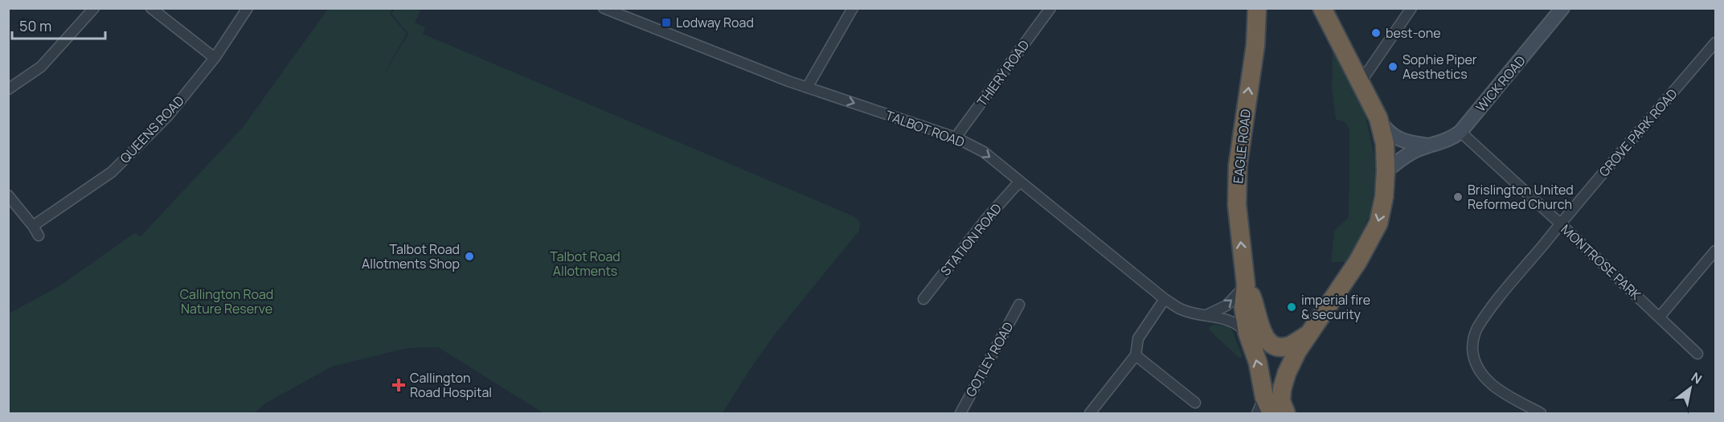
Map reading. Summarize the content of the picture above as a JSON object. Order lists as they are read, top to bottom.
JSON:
{
  "streets": {
    "highway": ["EAGLE ROAD"],
    "street": [
      "THIERY ROAD",
      "WICK ROAD",
      "TALBOT ROAD",
      "QUEENS ROAD",
      "GROVE PARK ROAD",
      "STATION ROAD",
      "MONTROSE PARK",
      "GOTLEY ROAD"
    ]
  },
  "crossings": [
    ["THIERY ROAD", "TALBOT ROAD"],
    ["WICK ROAD", "MONTROSE PARK"],
    ["TALBOT ROAD", "EAGLE ROAD"],
    ["TALBOT ROAD", "STATION ROAD"],
    ["GROVE PARK ROAD", "MONTROSE PARK"]
  ],
  "parks": ["Talbot Road Allotments", "Callington Road Nature Reserve"],
  "places": {
    "transit": ["Lodway Road"],
    "other": [
      "best-one",
      "Sophie Piper Aesthetics",
      "Brislington United Reformed Church",
      "Talbot Road Allotments Shop",
      "imperial fire & security"
    ],
    "health": ["Callington Road Hospital"]
  },
  "scale_bar": "50 m",
  "north": "top right"
}
